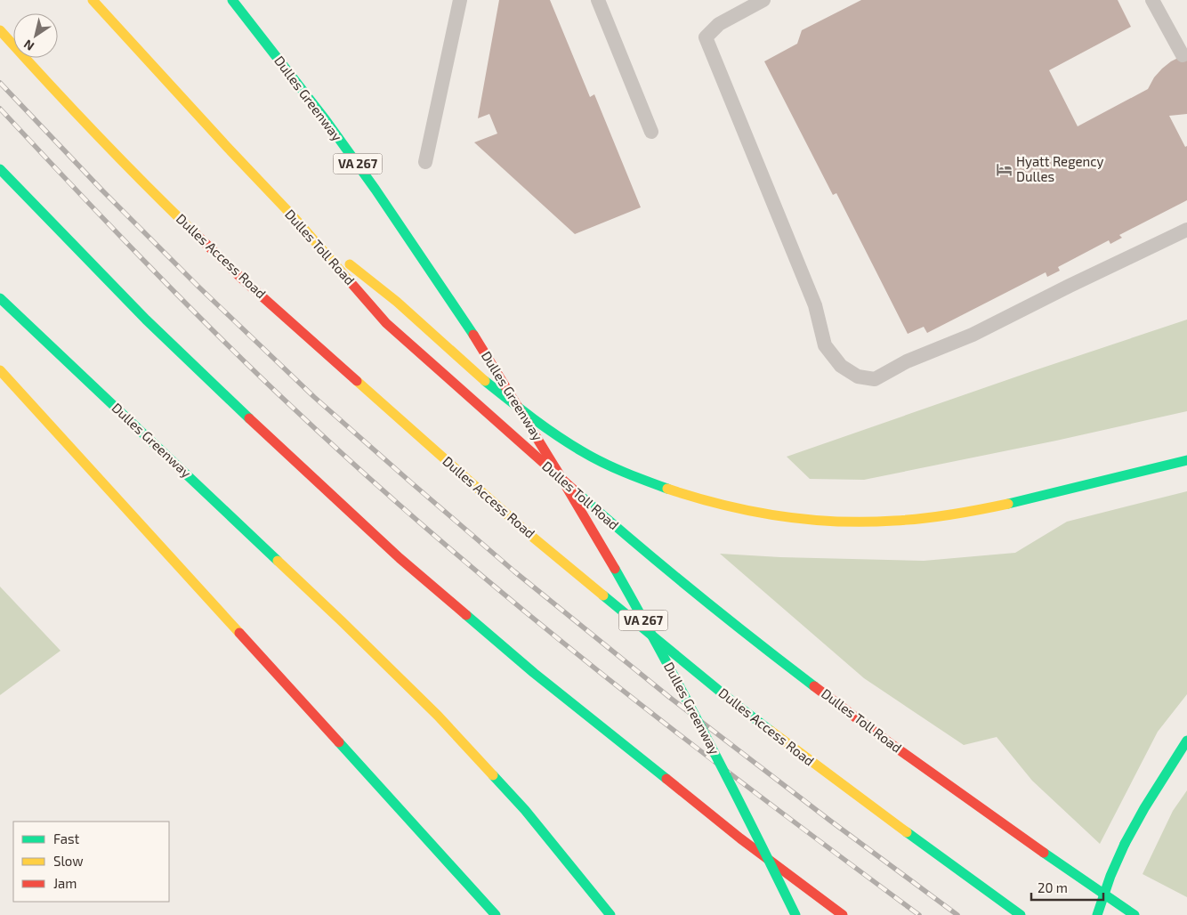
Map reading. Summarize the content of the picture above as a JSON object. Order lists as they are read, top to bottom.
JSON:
{
  "streets": {
    "highway": [
      "Dulles Greenway",
      "VA 267",
      "Dulles Toll Road",
      "Dulles Access Road"
    ]
  },
  "places": {
    "hotel": ["Hyatt Regency Dulles"]
  },
  "legend": ["Fast", "Slow", "Jam"],
  "scale_bar": "20 m",
  "north": "bottom left"
}
